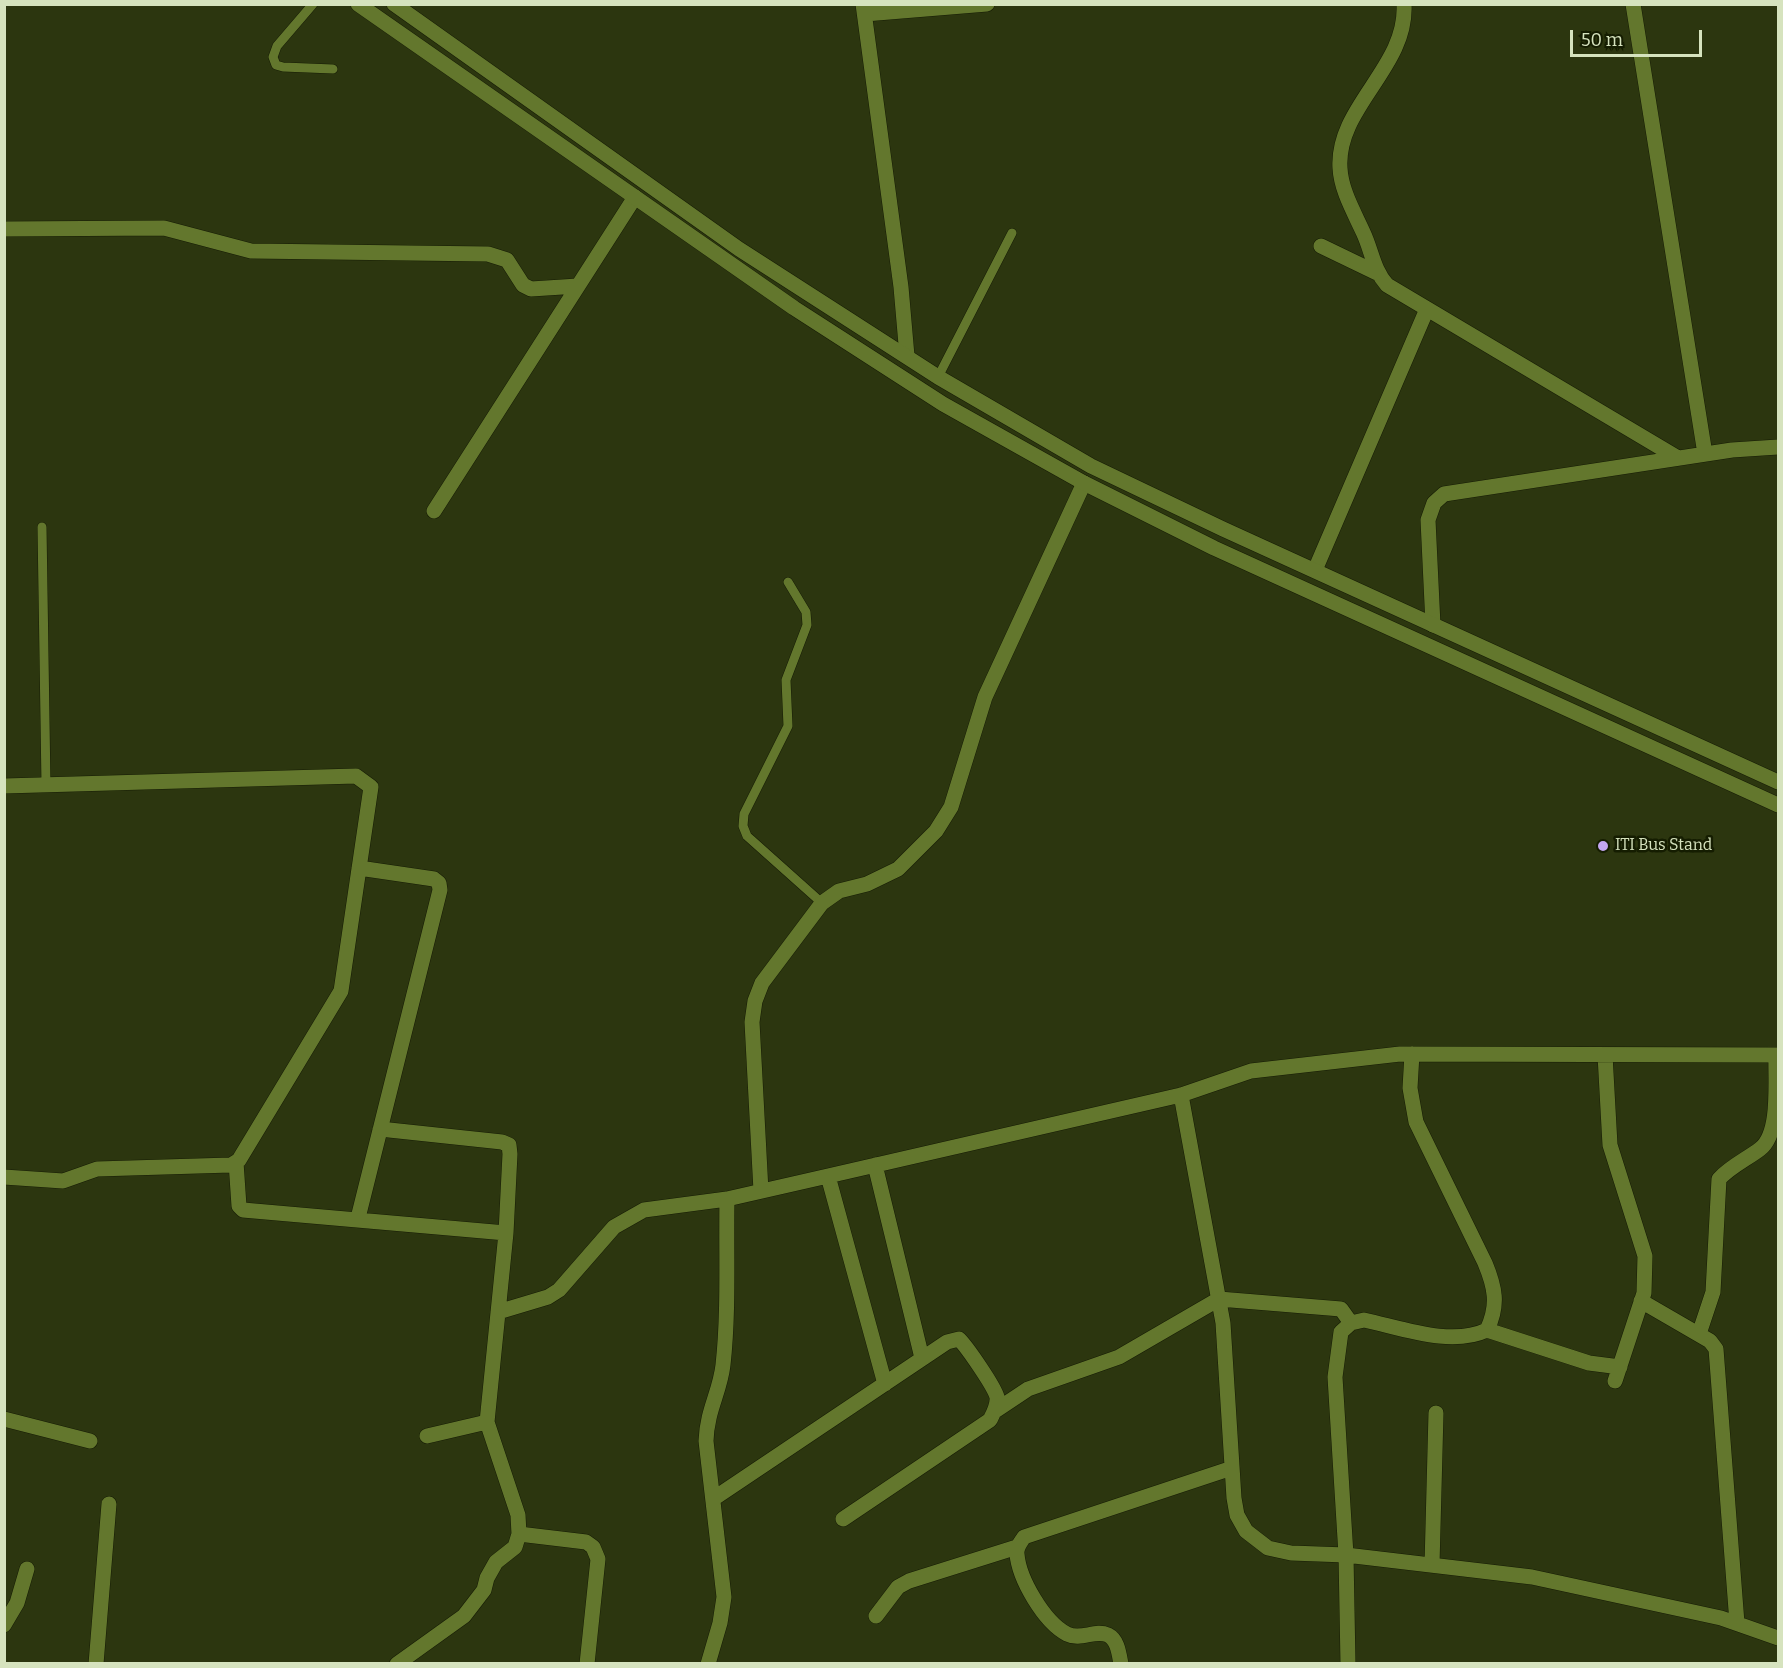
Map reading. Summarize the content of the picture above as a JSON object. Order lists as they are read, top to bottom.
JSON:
{
  "places": ["ITI Bus Stand"],
  "scale_bar": "50 m"
}
